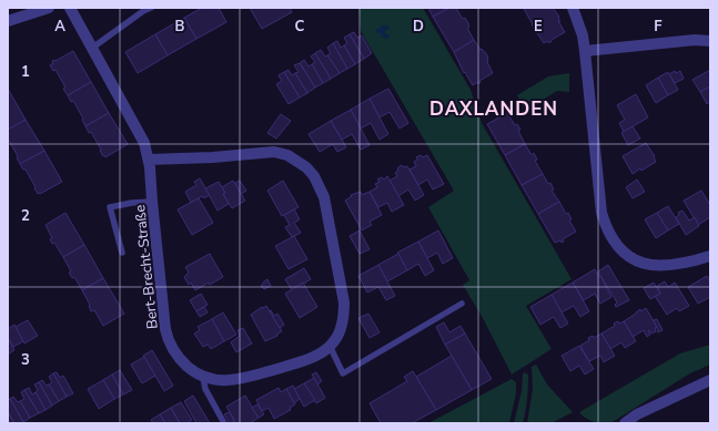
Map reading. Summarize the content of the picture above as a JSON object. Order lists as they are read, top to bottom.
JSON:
{
  "streets": {
    "street": ["Bert-Brecht-Straße"]
  },
  "districts": ["DAXLANDEN"],
  "grid": {
    "columns": [
      "A",
      "B",
      "C",
      "D",
      "E",
      "F"
    ],
    "rows": ["1", "2", "3"]
  }
}
